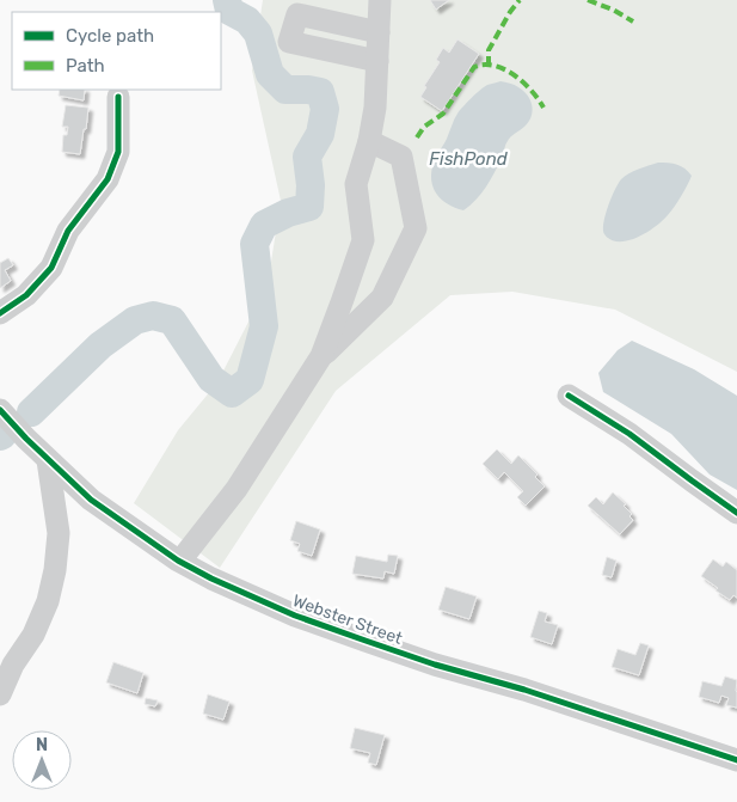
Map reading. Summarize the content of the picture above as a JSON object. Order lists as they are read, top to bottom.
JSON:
{
  "streets": {
    "street": ["Webster Street"]
  },
  "water": ["FishPond"],
  "legend": ["Cycle path", "Path"],
  "north": "top"
}
